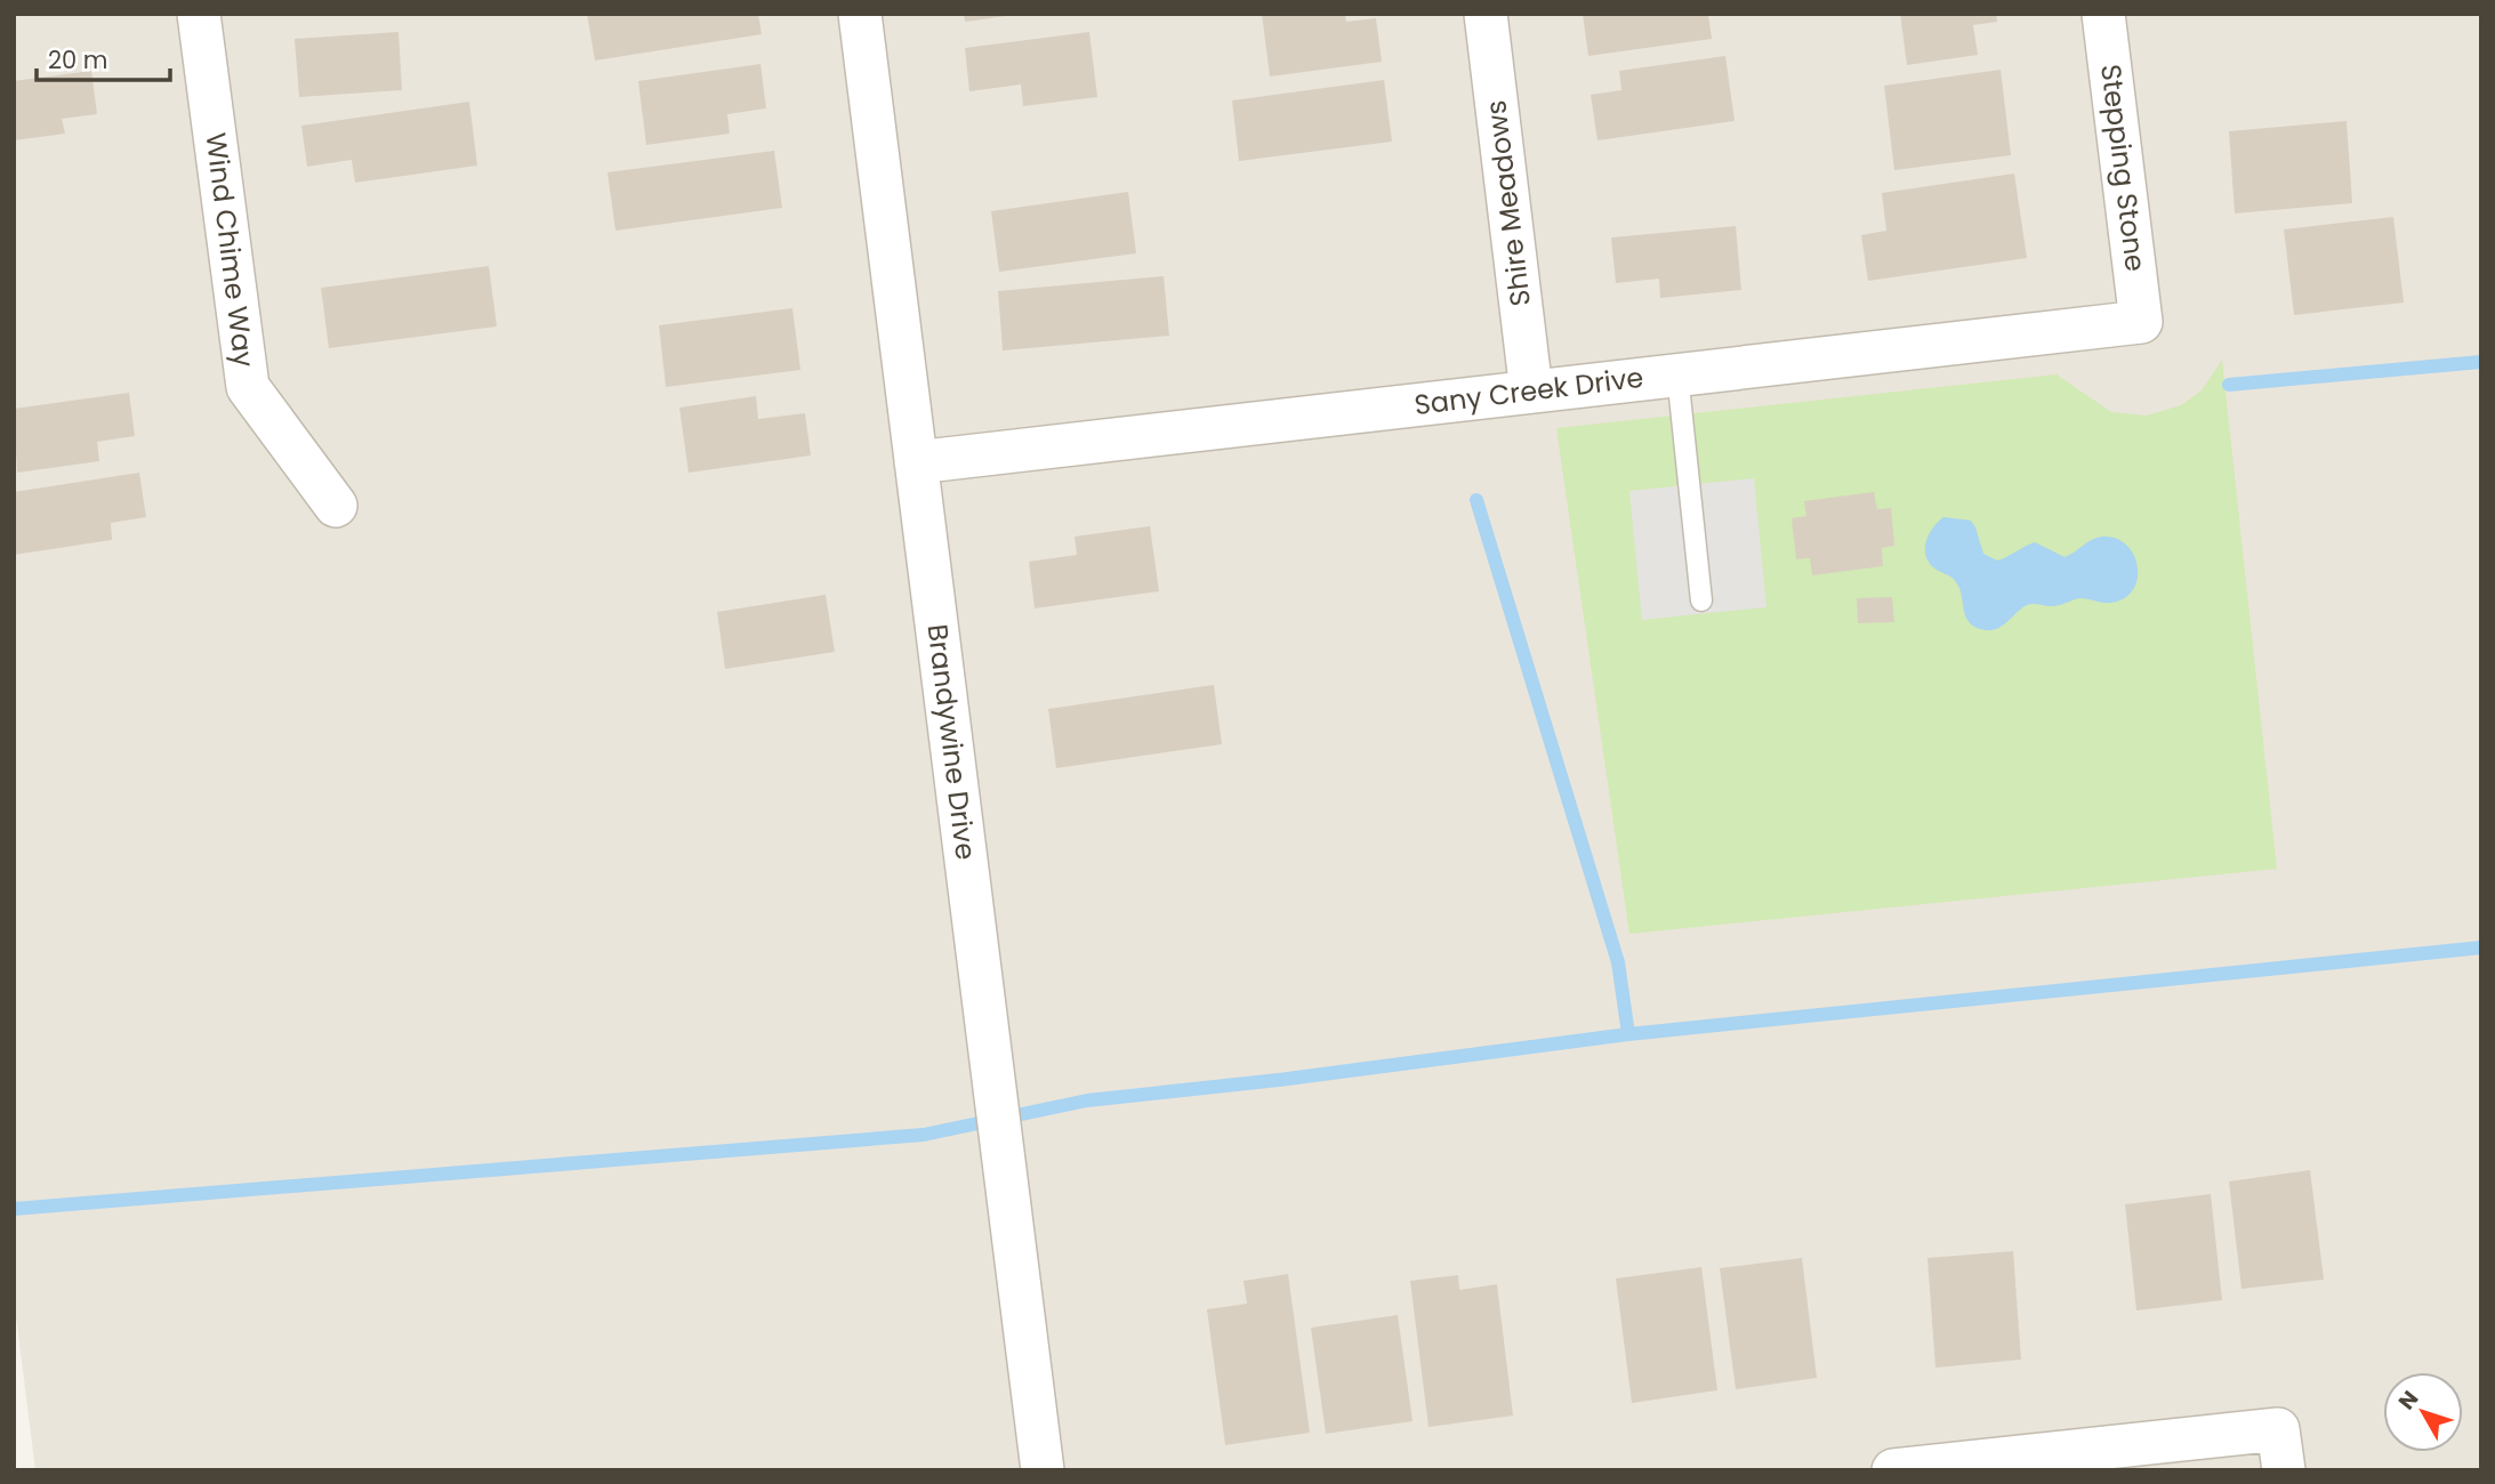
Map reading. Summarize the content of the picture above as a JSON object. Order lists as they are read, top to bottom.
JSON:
{
  "streets": {
    "street": [
      "Stepping Stone",
      "Shire Meadows",
      "Wind Chime Way",
      "Sany Creek Drive",
      "Brandywine Drive"
    ]
  },
  "crossings": [
    ["Stepping Stone", "Sany Creek Drive"],
    ["Shire Meadows", "Sany Creek Drive"],
    ["Sany Creek Drive", "Brandywine Drive"]
  ],
  "scale_bar": "20 m",
  "north": "top left"
}
